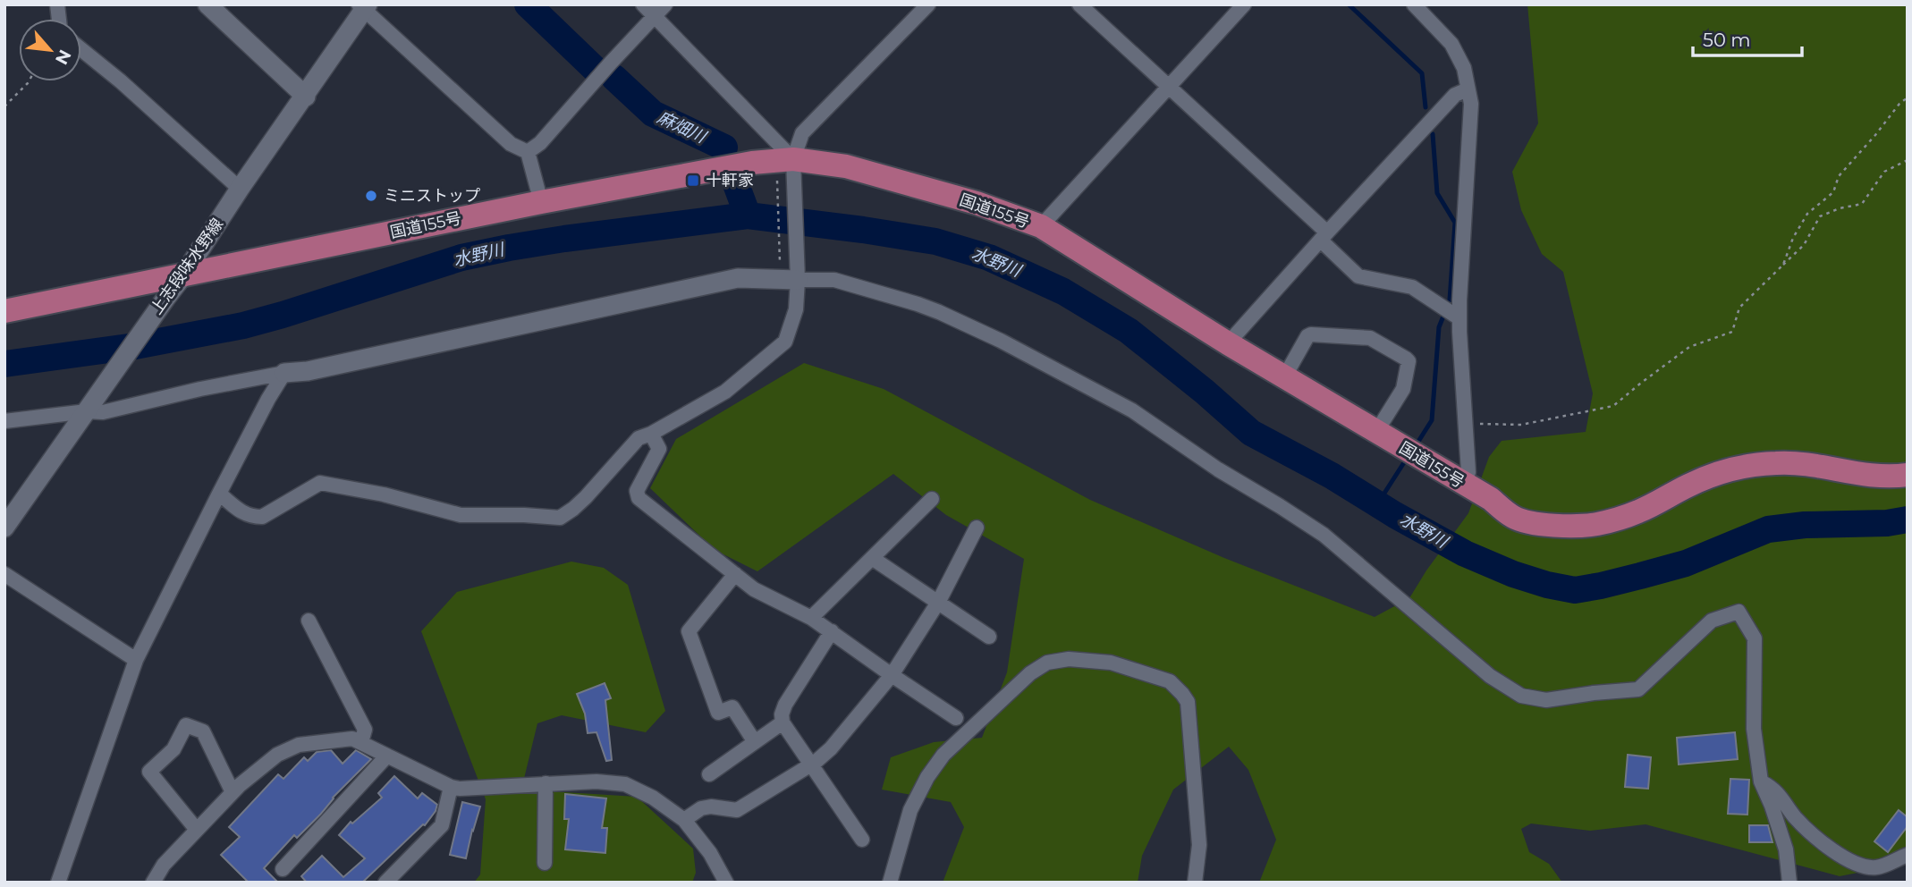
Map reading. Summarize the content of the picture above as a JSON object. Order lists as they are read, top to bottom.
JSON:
{
  "streets": {
    "highway": ["国道155号"],
    "street": ["上志段味水野線"]
  },
  "crossings": [
    ["国道155号", "上志段味水野線"]
  ],
  "water": ["麻畑川", "水野川"],
  "places": {
    "transit": ["十軒家"],
    "other": ["ミニストップ"]
  },
  "scale_bar": "50 m",
  "north": "bottom right"
}
